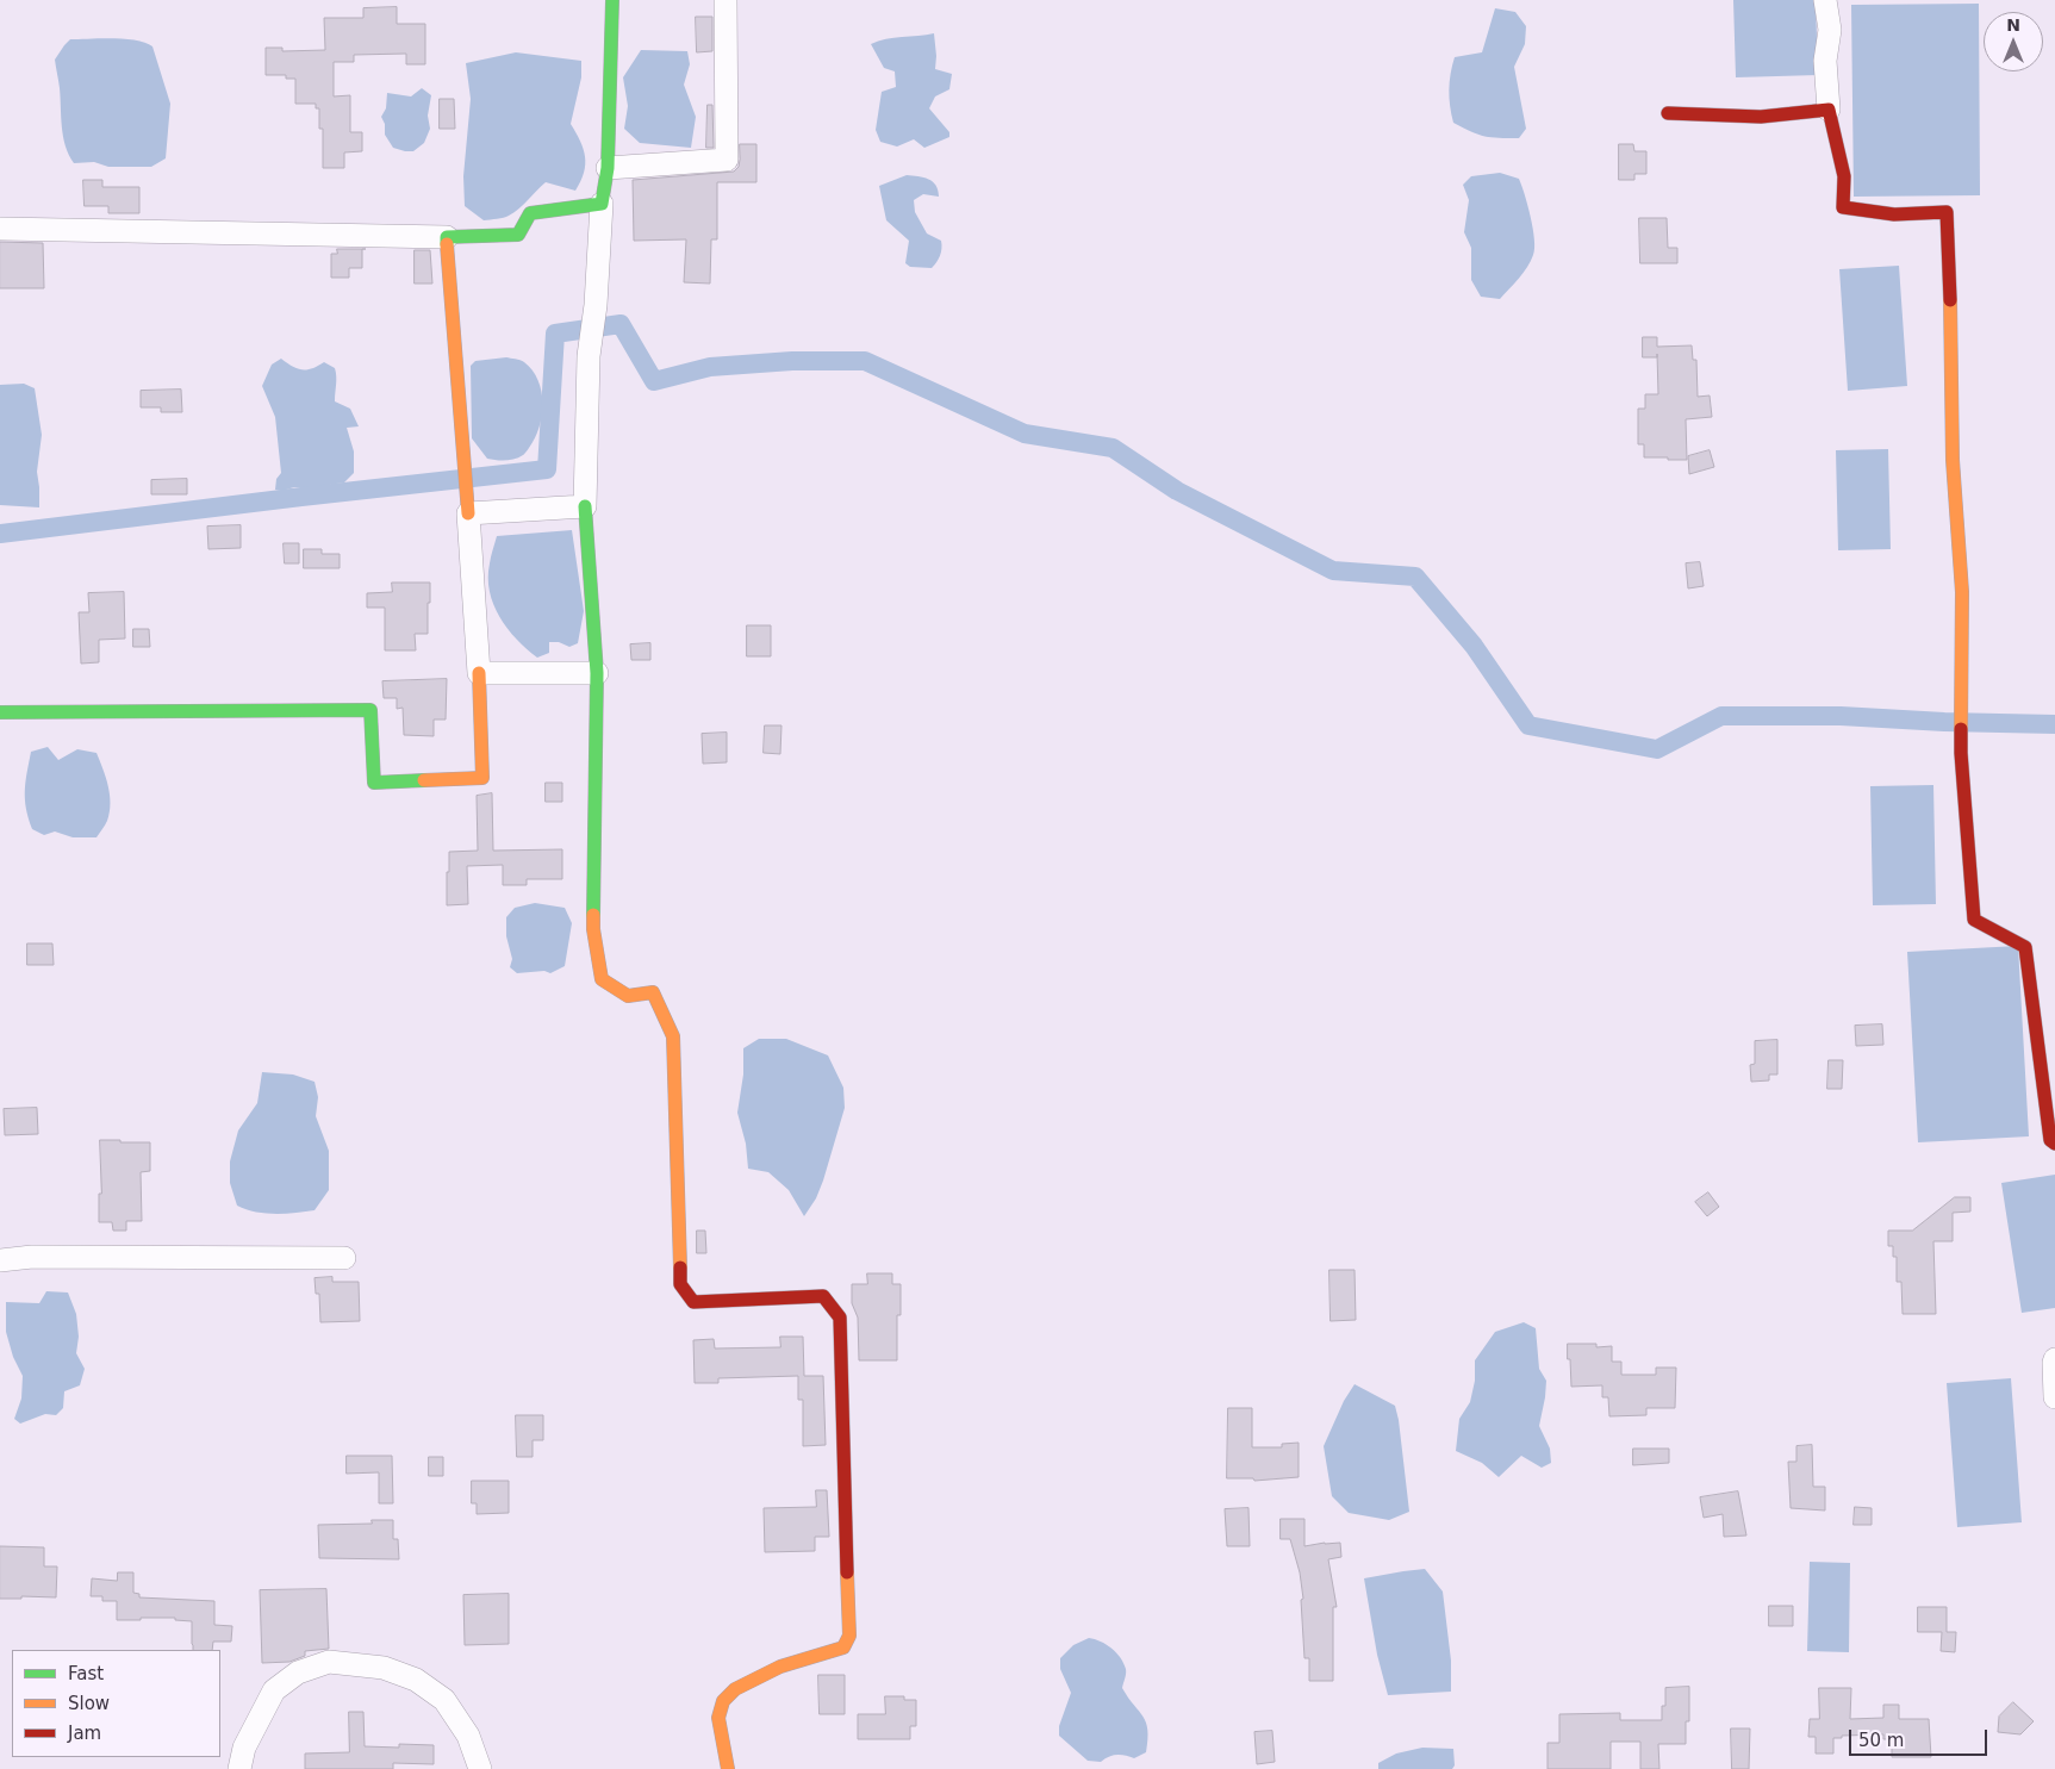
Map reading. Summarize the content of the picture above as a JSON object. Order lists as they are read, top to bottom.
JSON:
{
  "legend": ["Fast", "Slow", "Jam"],
  "scale_bar": "50 m",
  "north": "top"
}
